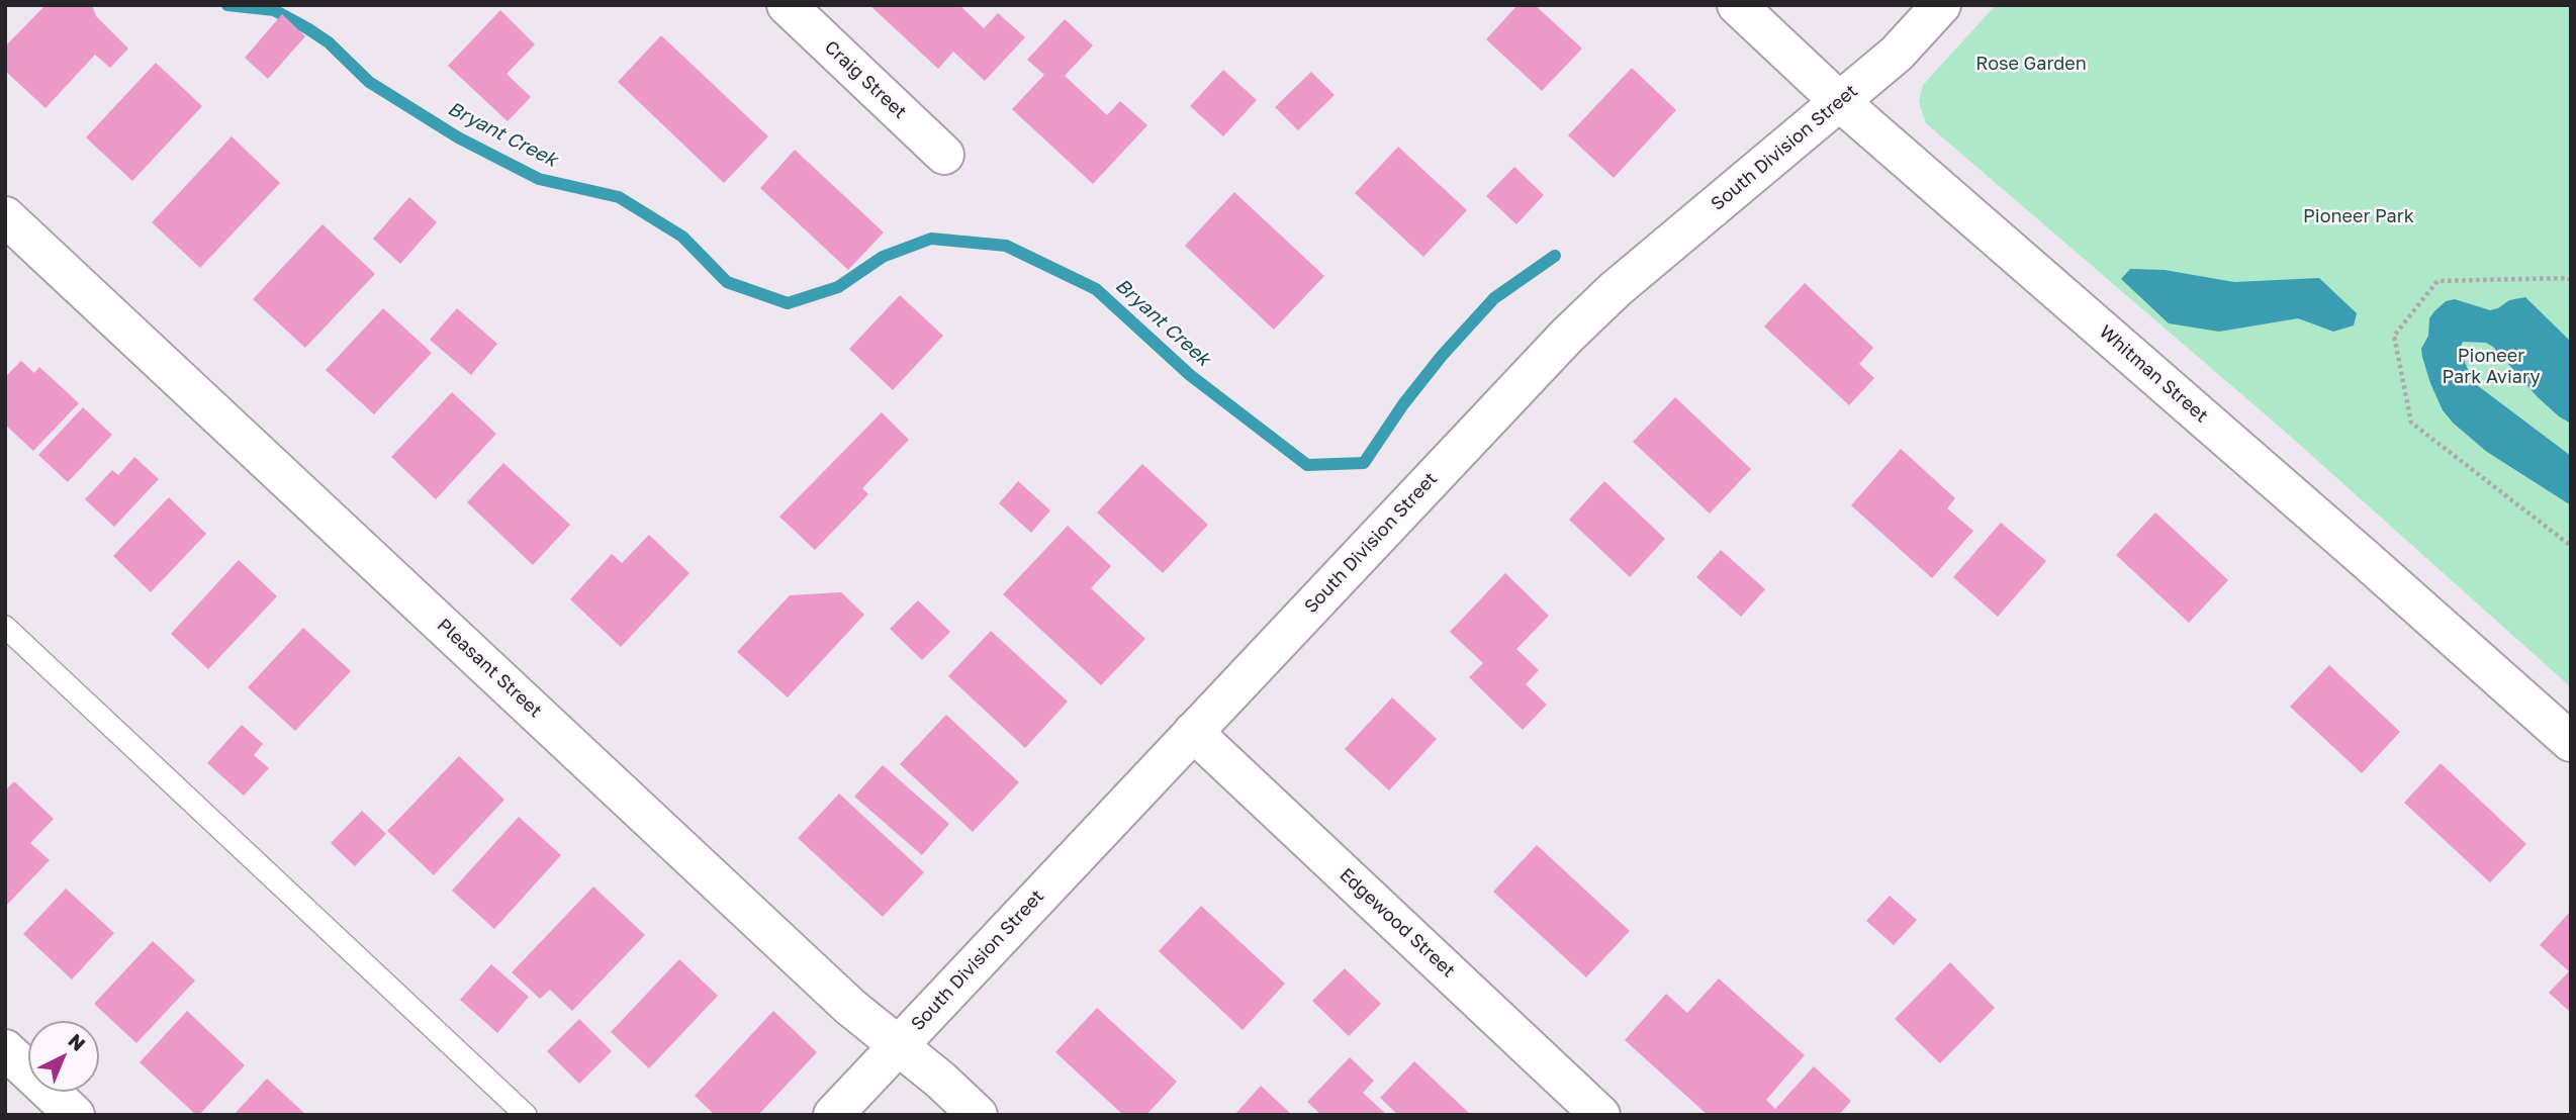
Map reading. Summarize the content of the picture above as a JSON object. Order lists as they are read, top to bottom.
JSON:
{
  "streets": {
    "street": [
      "Craig Street",
      "South Division Street",
      "Whitman Street",
      "Pleasant Street",
      "Edgewood Street"
    ]
  },
  "crossings": [
    ["South Division Street", "Whitman Street"],
    ["South Division Street", "Pleasant Street"],
    ["South Division Street", "Edgewood Street"]
  ],
  "water": ["Bryant Creek"],
  "parks": ["Rose Garden", "Pioneer Park", "Pioneer Park Aviary"],
  "north": "top right"
}
